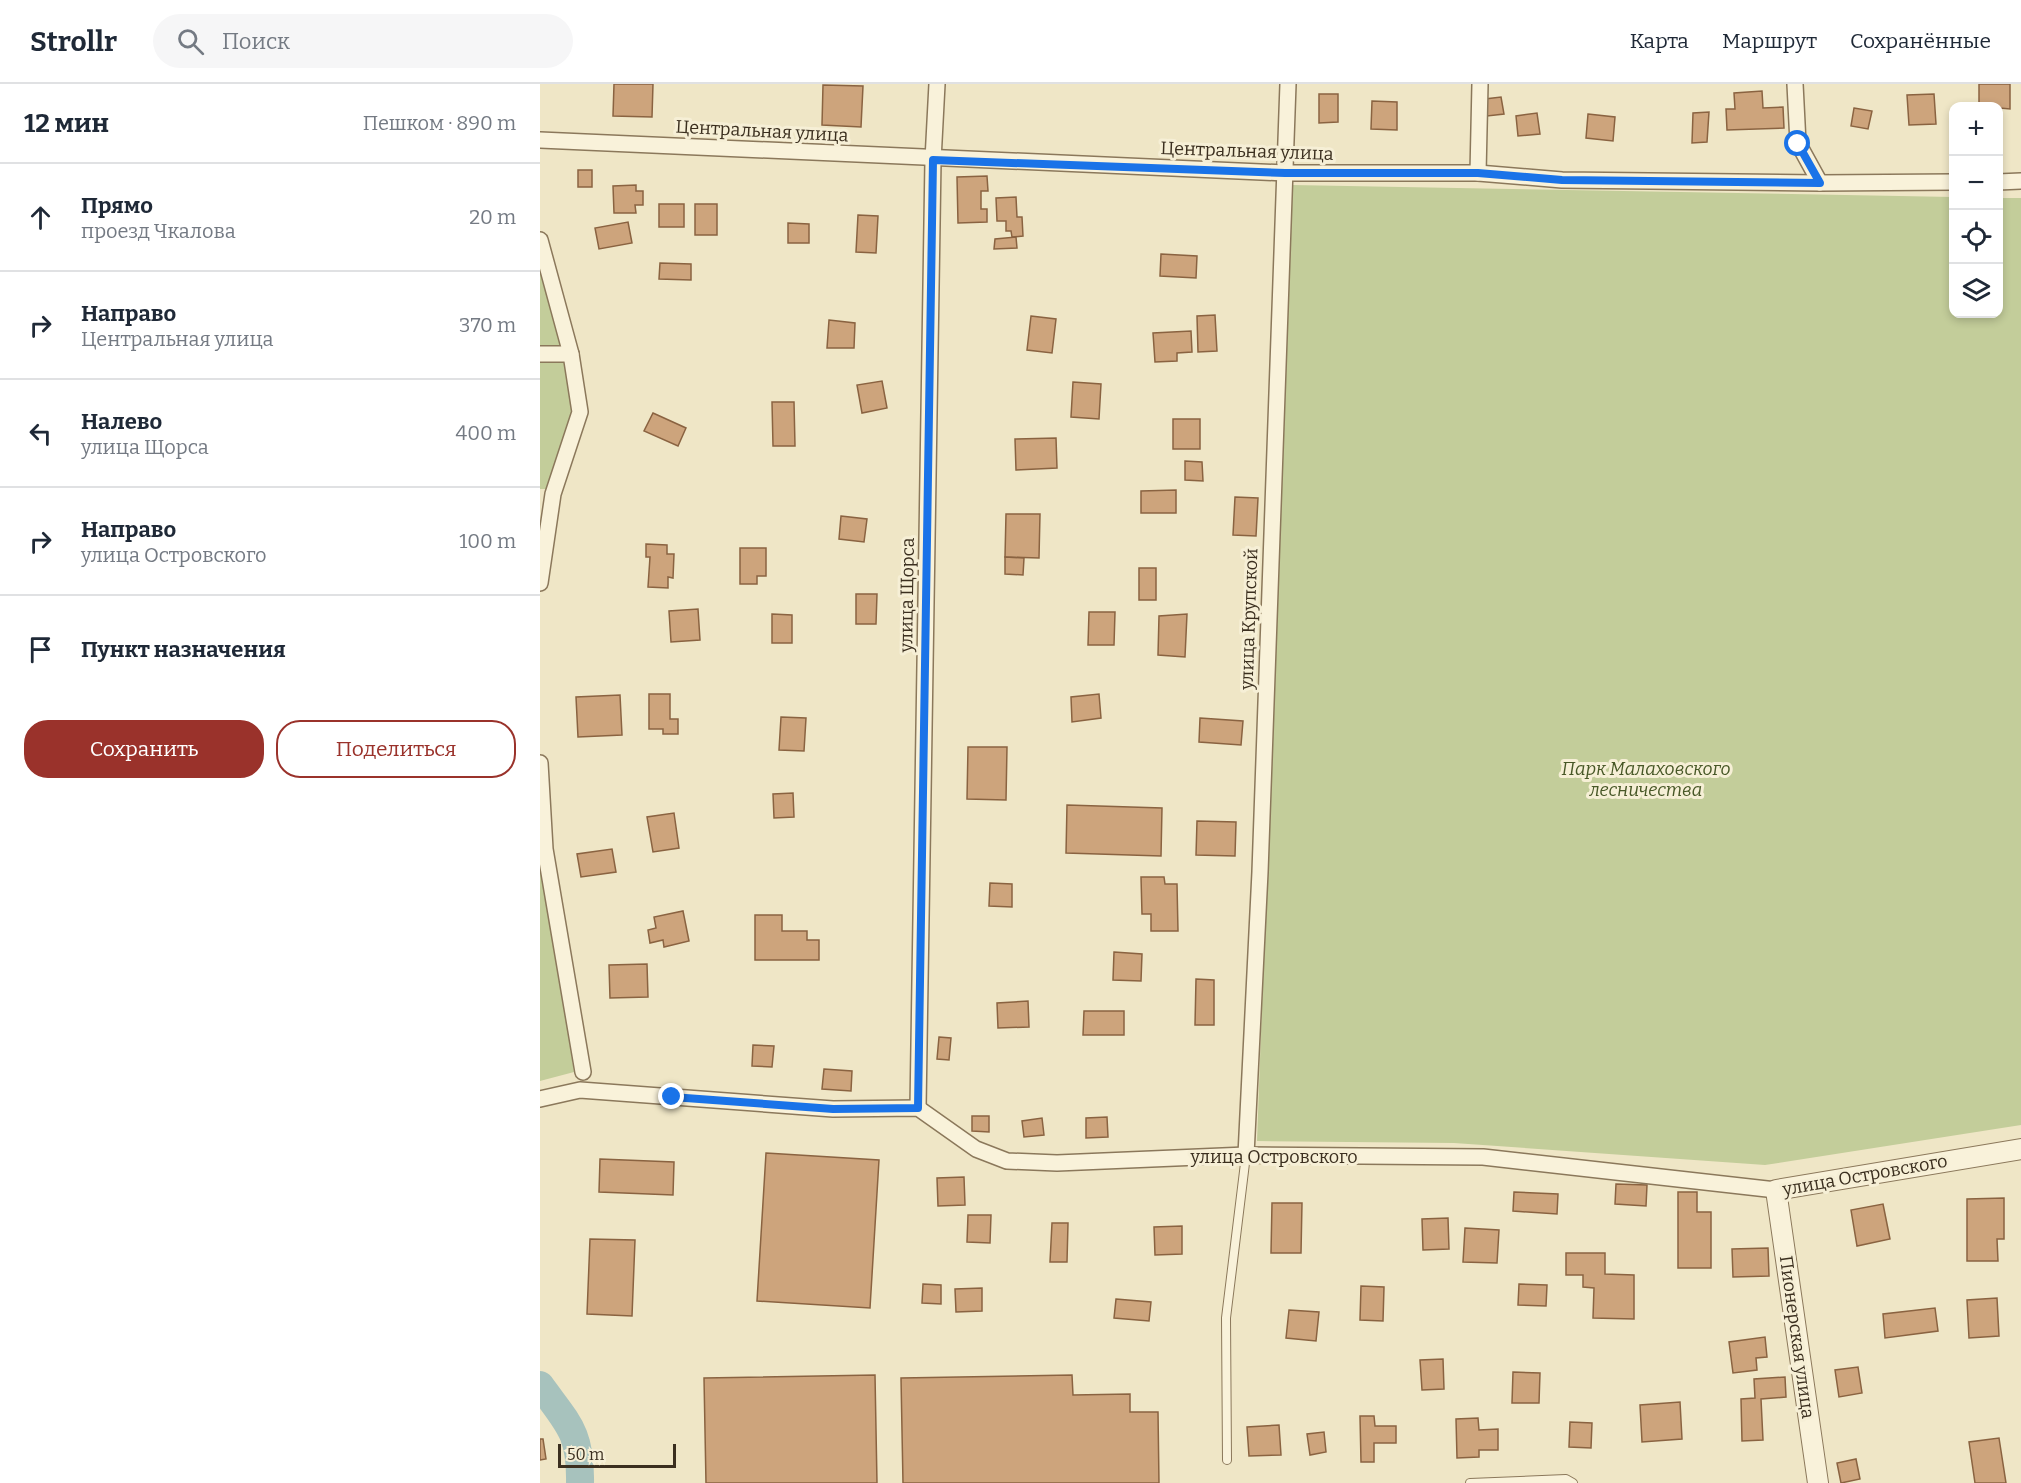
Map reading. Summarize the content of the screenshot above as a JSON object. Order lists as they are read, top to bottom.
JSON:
{
  "streets": {
    "street": [
      "Центральная улица",
      "улица Щорса",
      "улица Крупской",
      "улица Островского",
      "Пионерская улица"
    ]
  },
  "crossings": [
    ["Центральная улица", "улица Щорса"],
    ["Центральная улица", "улица Крупской"],
    ["улица Щорса", "улица Островского"],
    ["улица Крупской", "улица Островского"],
    ["улица Островского", "Пионерская улица"]
  ],
  "parks": ["Парк Малаховского лесничества"],
  "scale_bar": "50 m",
  "page": {
    "header": "Strollr",
    "search": "Поиск",
    "nav": ["Карта", "Маршрут", "Сохранённые"],
    "heading": ["12 мин", "Пешком · 890 m"],
    "map_buttons": ["+", "−"],
    "list": [
      ["Прямо", "проезд Чкалова", "20 m"],
      ["Направо", "Центральная улица", "370 m"],
      ["Налево", "улица Щорса", "400 m"],
      ["Направо", "улица Островского", "100 m"],
      "Пункт назначения"
    ],
    "buttons": ["Сохранить", "Поделиться"],
    "scale": "50 m"
  }
}
